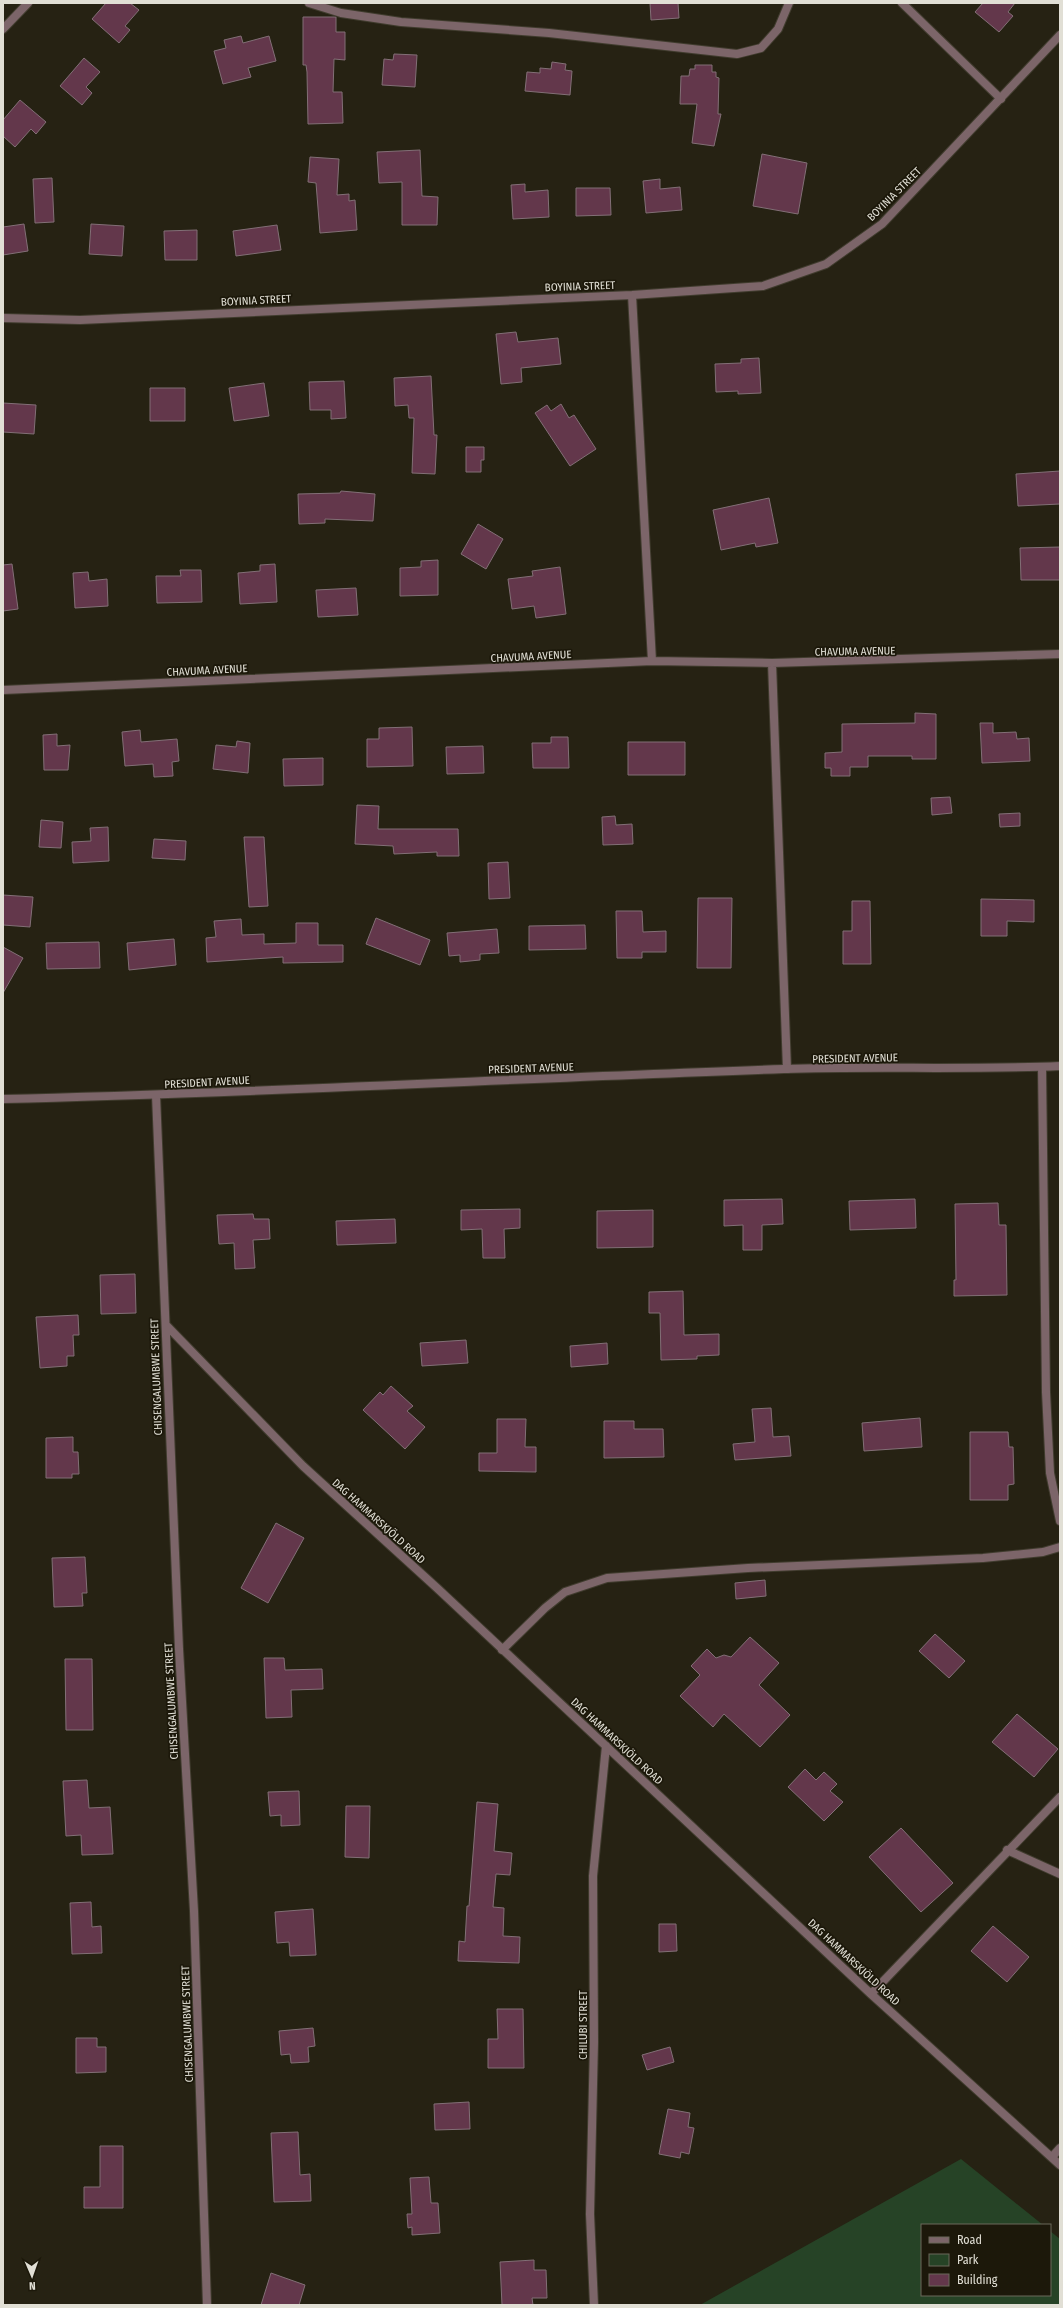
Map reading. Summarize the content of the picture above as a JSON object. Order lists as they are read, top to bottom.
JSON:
{
  "streets": {
    "street": [
      "BOYINIA STREET",
      "CHAVUMA AVENUE",
      "PRESIDENT AVENUE",
      "CHISENGALUMBWE STREET",
      "DAG HAMMARSKJÖLD ROAD",
      "CHILUBI STREET"
    ]
  },
  "crossings": [
    ["PRESIDENT AVENUE", "CHISENGALUMBWE STREET"],
    ["DAG HAMMARSKJÖLD ROAD", "CHILUBI STREET"]
  ],
  "legend": ["Road", "Park", "Building"],
  "north": "bottom"
}
